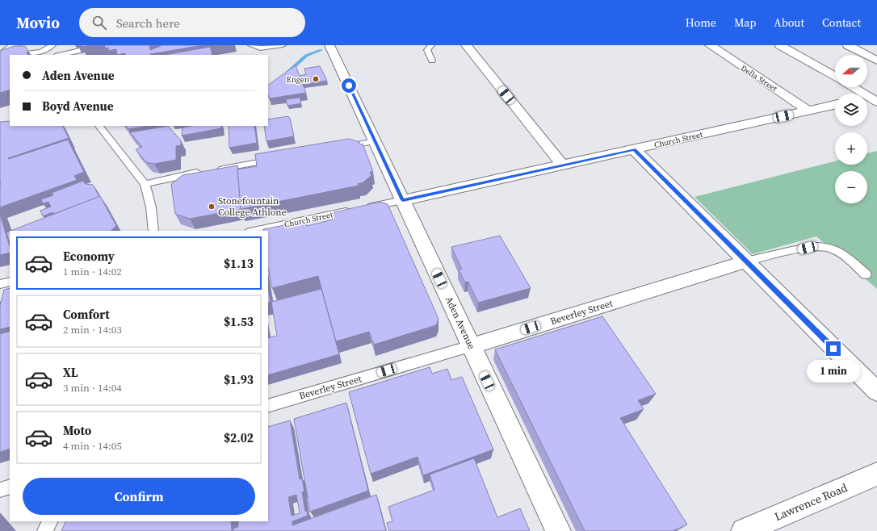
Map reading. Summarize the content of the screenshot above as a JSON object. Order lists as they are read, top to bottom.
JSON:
{
  "streets": {
    "street": [
      "Della Street",
      "Church Street",
      "Beverley Street",
      "Aden Avenue",
      "Lawrence Road"
    ]
  },
  "crossings": [
    ["Della Street", "Church Street"],
    ["Church Street", "Aden Avenue"],
    ["Beverley Street", "Aden Avenue"]
  ],
  "places": ["Engen", "Stonefountain College Athlone"],
  "north": "left",
  "page": {
    "header": "Movio",
    "search": "Search here",
    "nav": [
      "Home",
      "Map",
      "About",
      "Contact"
    ],
    "map_buttons": ["+", "−"],
    "banner": ["Aden Avenue", "Boyd Avenue"],
    "list": [
      {
        "name": "Economy",
        "note": "1 min · 14:02",
        "value": "$1.13"
      },
      {
        "name": "Comfort",
        "note": "2 min · 14:03",
        "value": "$1.53"
      },
      {
        "name": "XL",
        "note": "3 min · 14:04",
        "value": "$1.93"
      },
      {
        "name": "Moto",
        "note": "4 min · 14:05",
        "value": "$2.02"
      }
    ],
    "bubble": "1 min",
    "buttons": "Confirm"
  }
}
